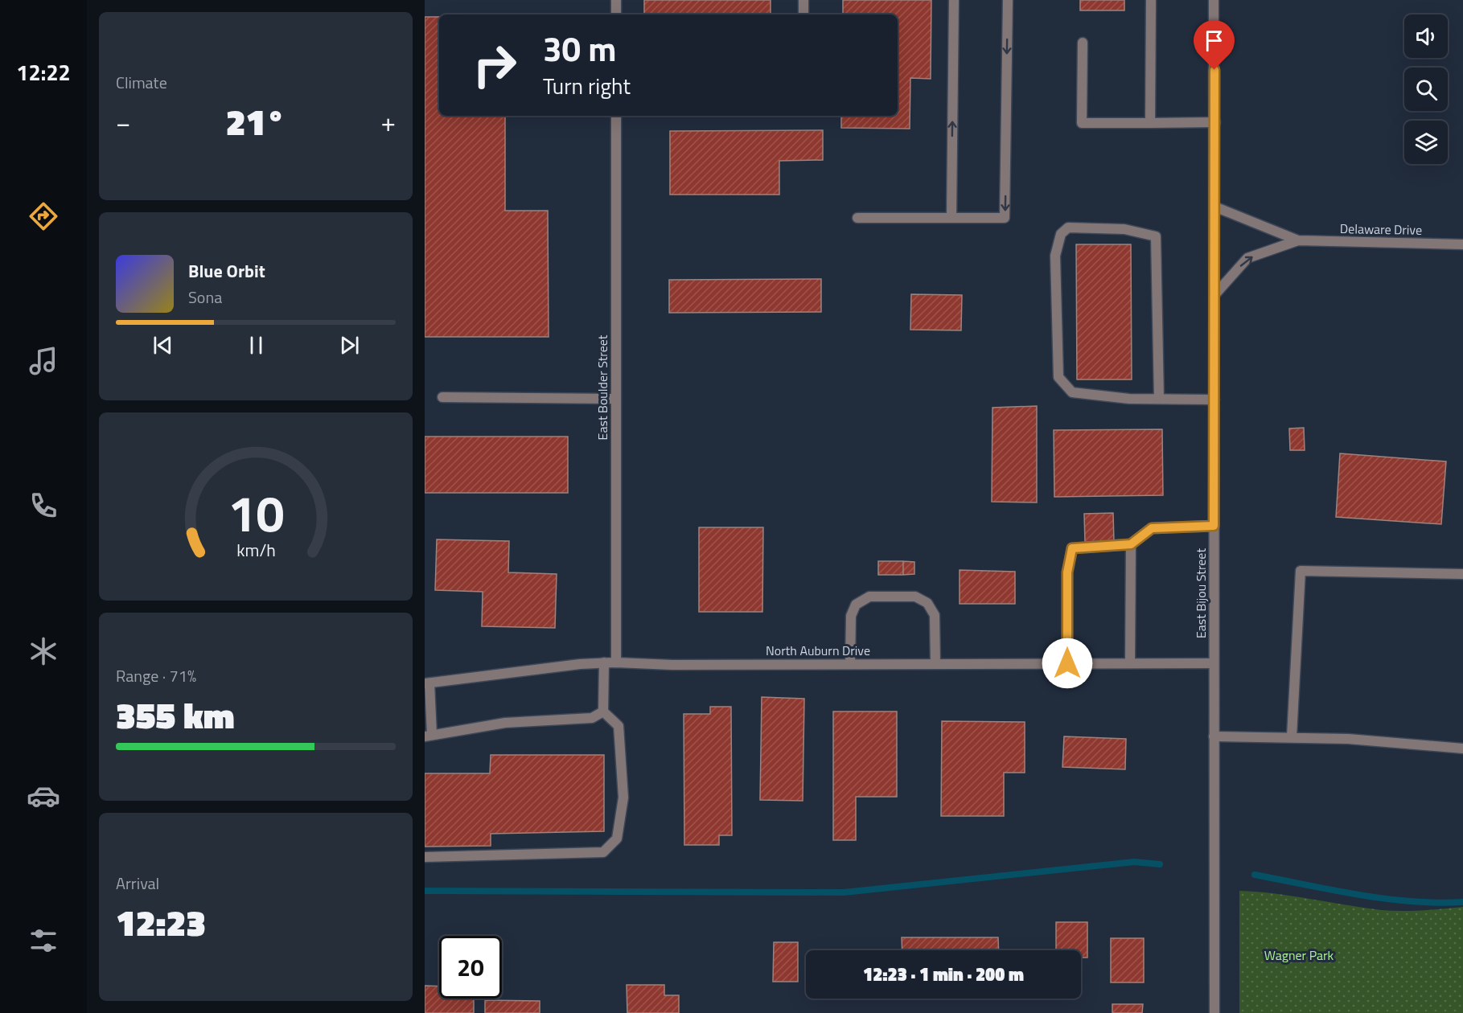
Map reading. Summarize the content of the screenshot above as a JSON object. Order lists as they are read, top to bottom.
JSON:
{
  "streets": {
    "street": [
      "Delaware Drive",
      "East Boulder Street",
      "East Bijou Street",
      "North Auburn Drive"
    ]
  },
  "crossings": [
    ["Delaware Drive", "East Bijou Street"],
    ["East Boulder Street", "North Auburn Drive"],
    ["East Bijou Street", "North Auburn Drive"]
  ],
  "parks": ["Wagner Park"],
  "page": {
    "tabs": "12:22",
    "tile": [
      "Climate",
      ["Range · 71%", "355 km"],
      ["Arrival", "12:23"]
    ],
    "turn": ["30 m", "Turn right"],
    "heat": ["−", "21°", "+"],
    "song": ["Blue Orbit", "Sona"],
    "limit": "20",
    "trip": "12:23 · 1 min · 200 m",
    "gauge": ["10", "km/h"]
  }
}
